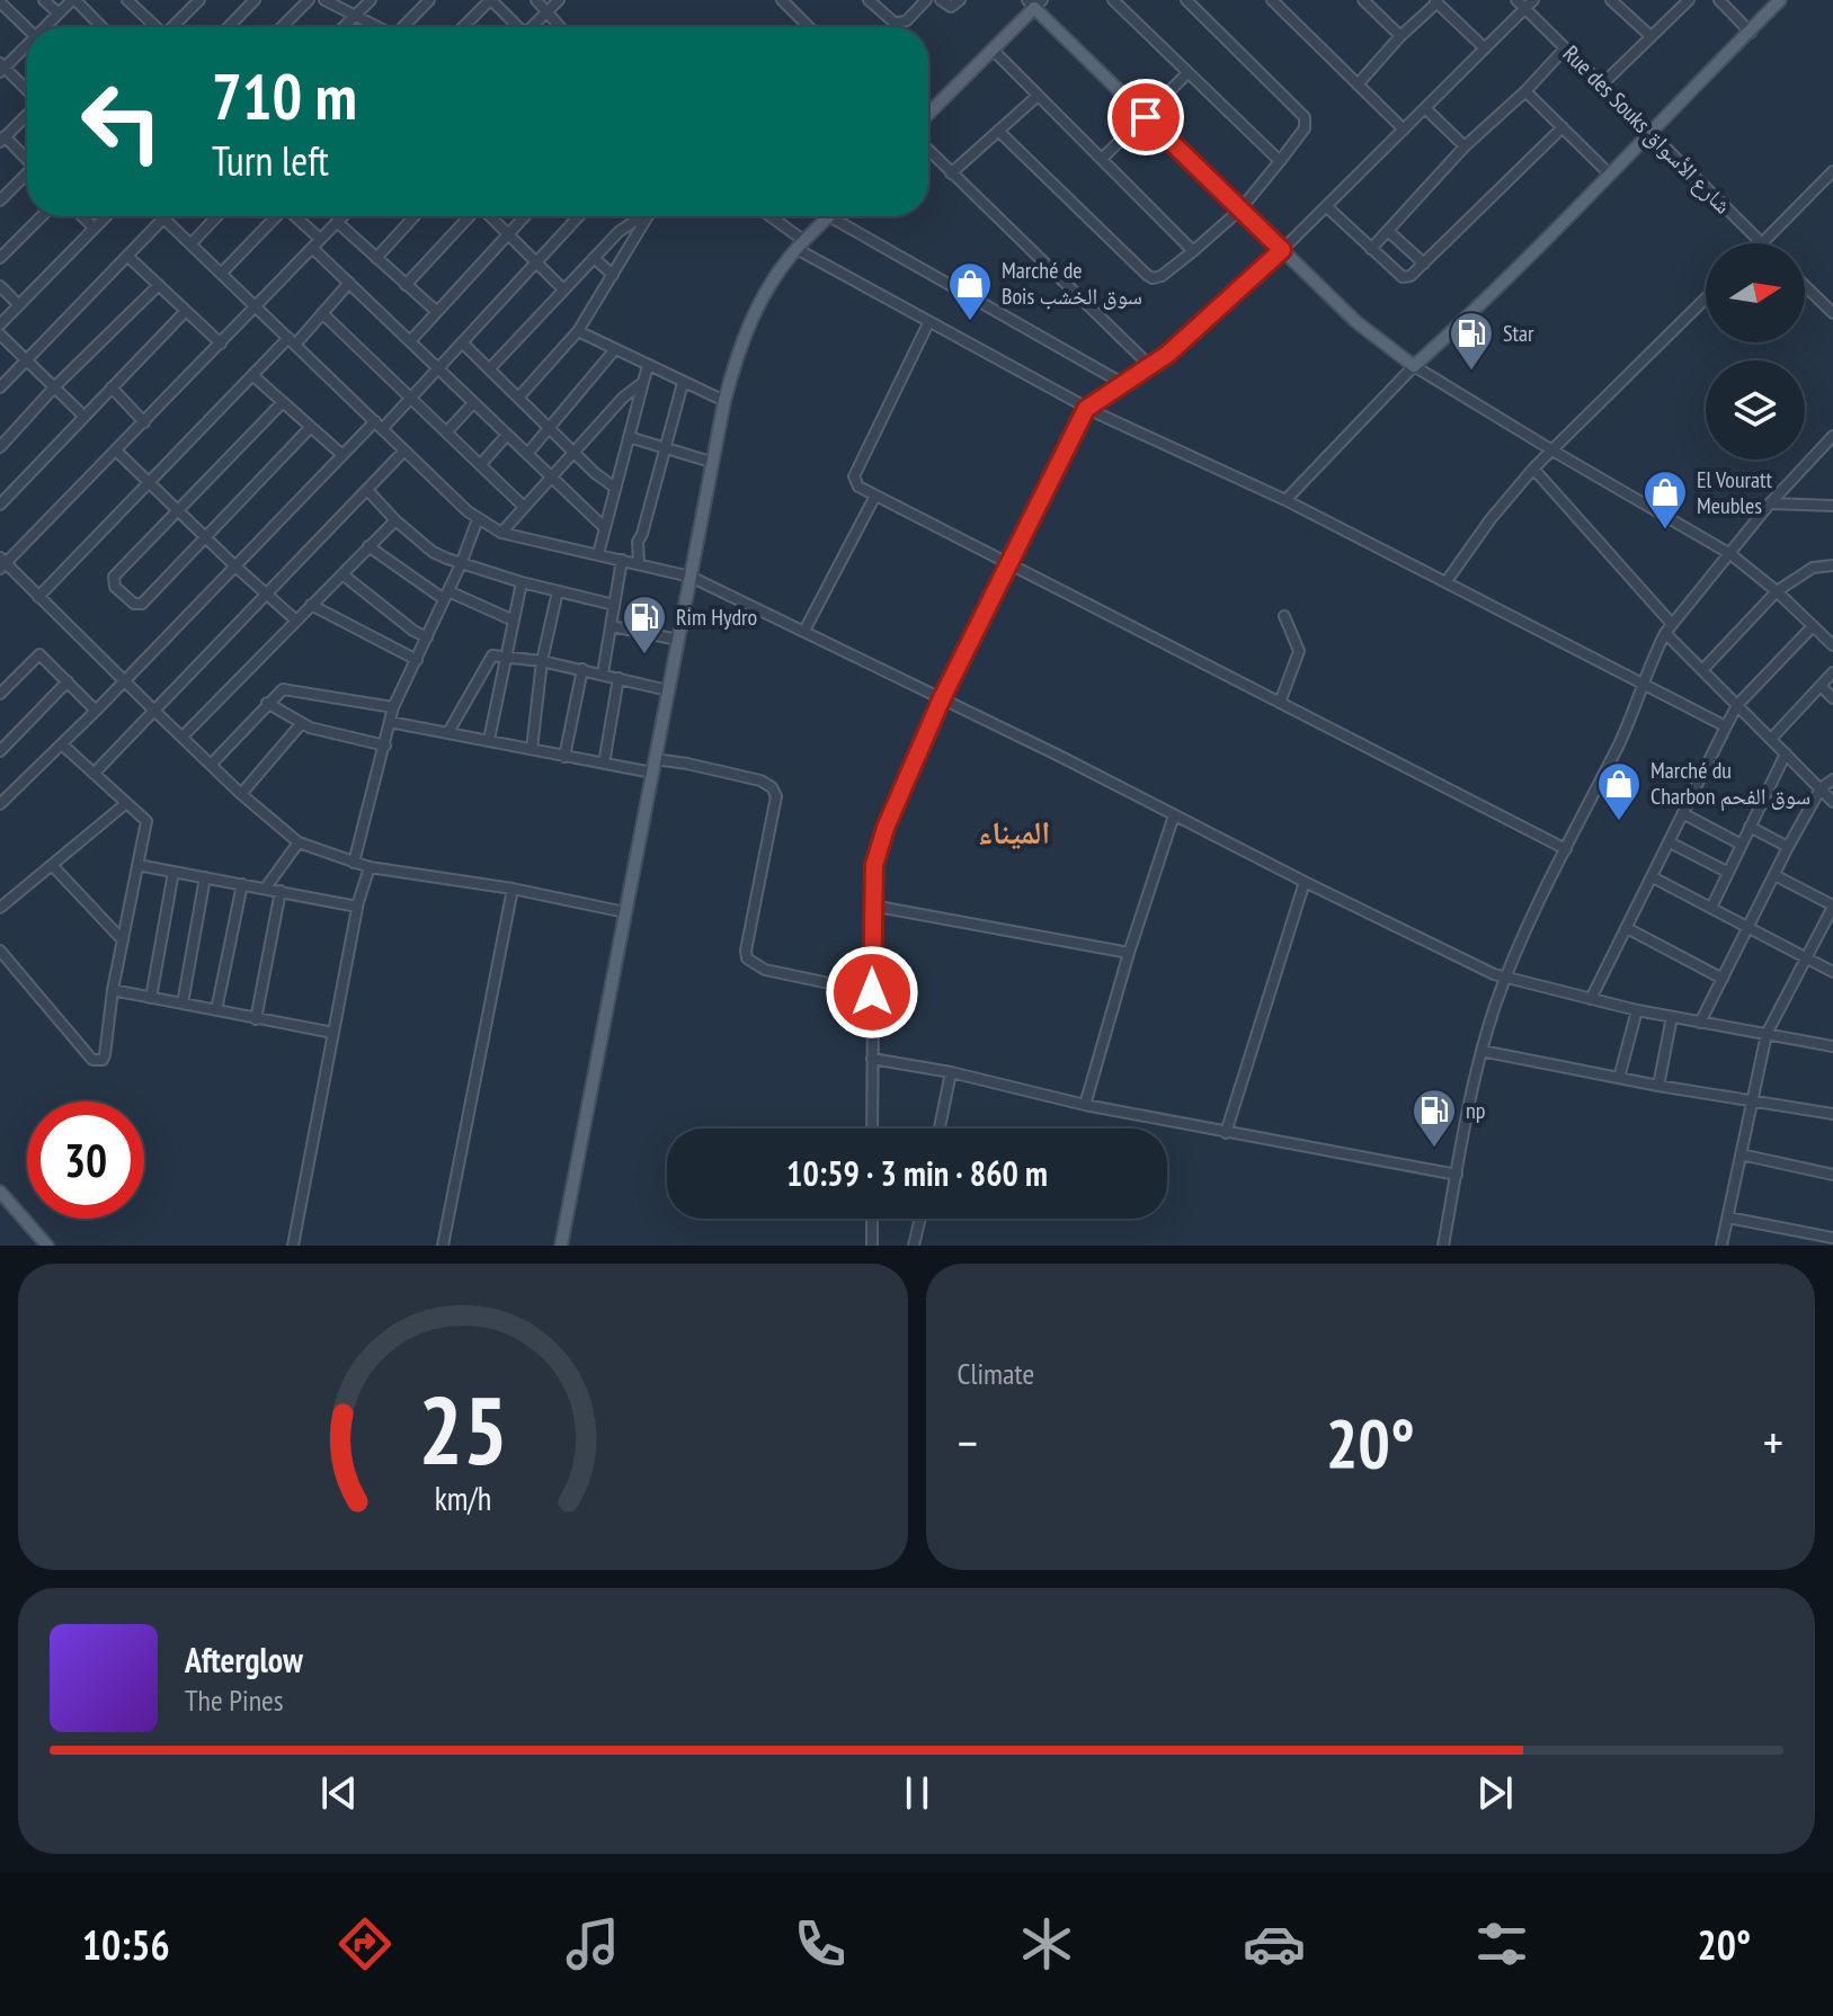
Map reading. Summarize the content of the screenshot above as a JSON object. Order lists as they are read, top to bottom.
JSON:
{
  "streets": {
    "street": ["Rue des Souks شارع الأسواق"]
  },
  "districts": ["الميناء"],
  "places": {
    "shop": ["Marché de Bois سوق الخشب", "El Vouratt Meubles", "Marché du Charbon سوق الفحم"],
    "fuel station": ["Star", "Rim Hydro", "np"]
  },
  "north": "right",
  "page": {
    "turn": ["710 m", "Turn left"],
    "limit": "30",
    "trip": "10:59 · 3 min · 860 m",
    "tile": "Climate",
    "heat": ["−", "20°", "+"],
    "song": ["Afterglow", "The Pines"],
    "tabs": ["10:56", "20°"],
    "gauge": ["25", "km/h"]
  }
}
